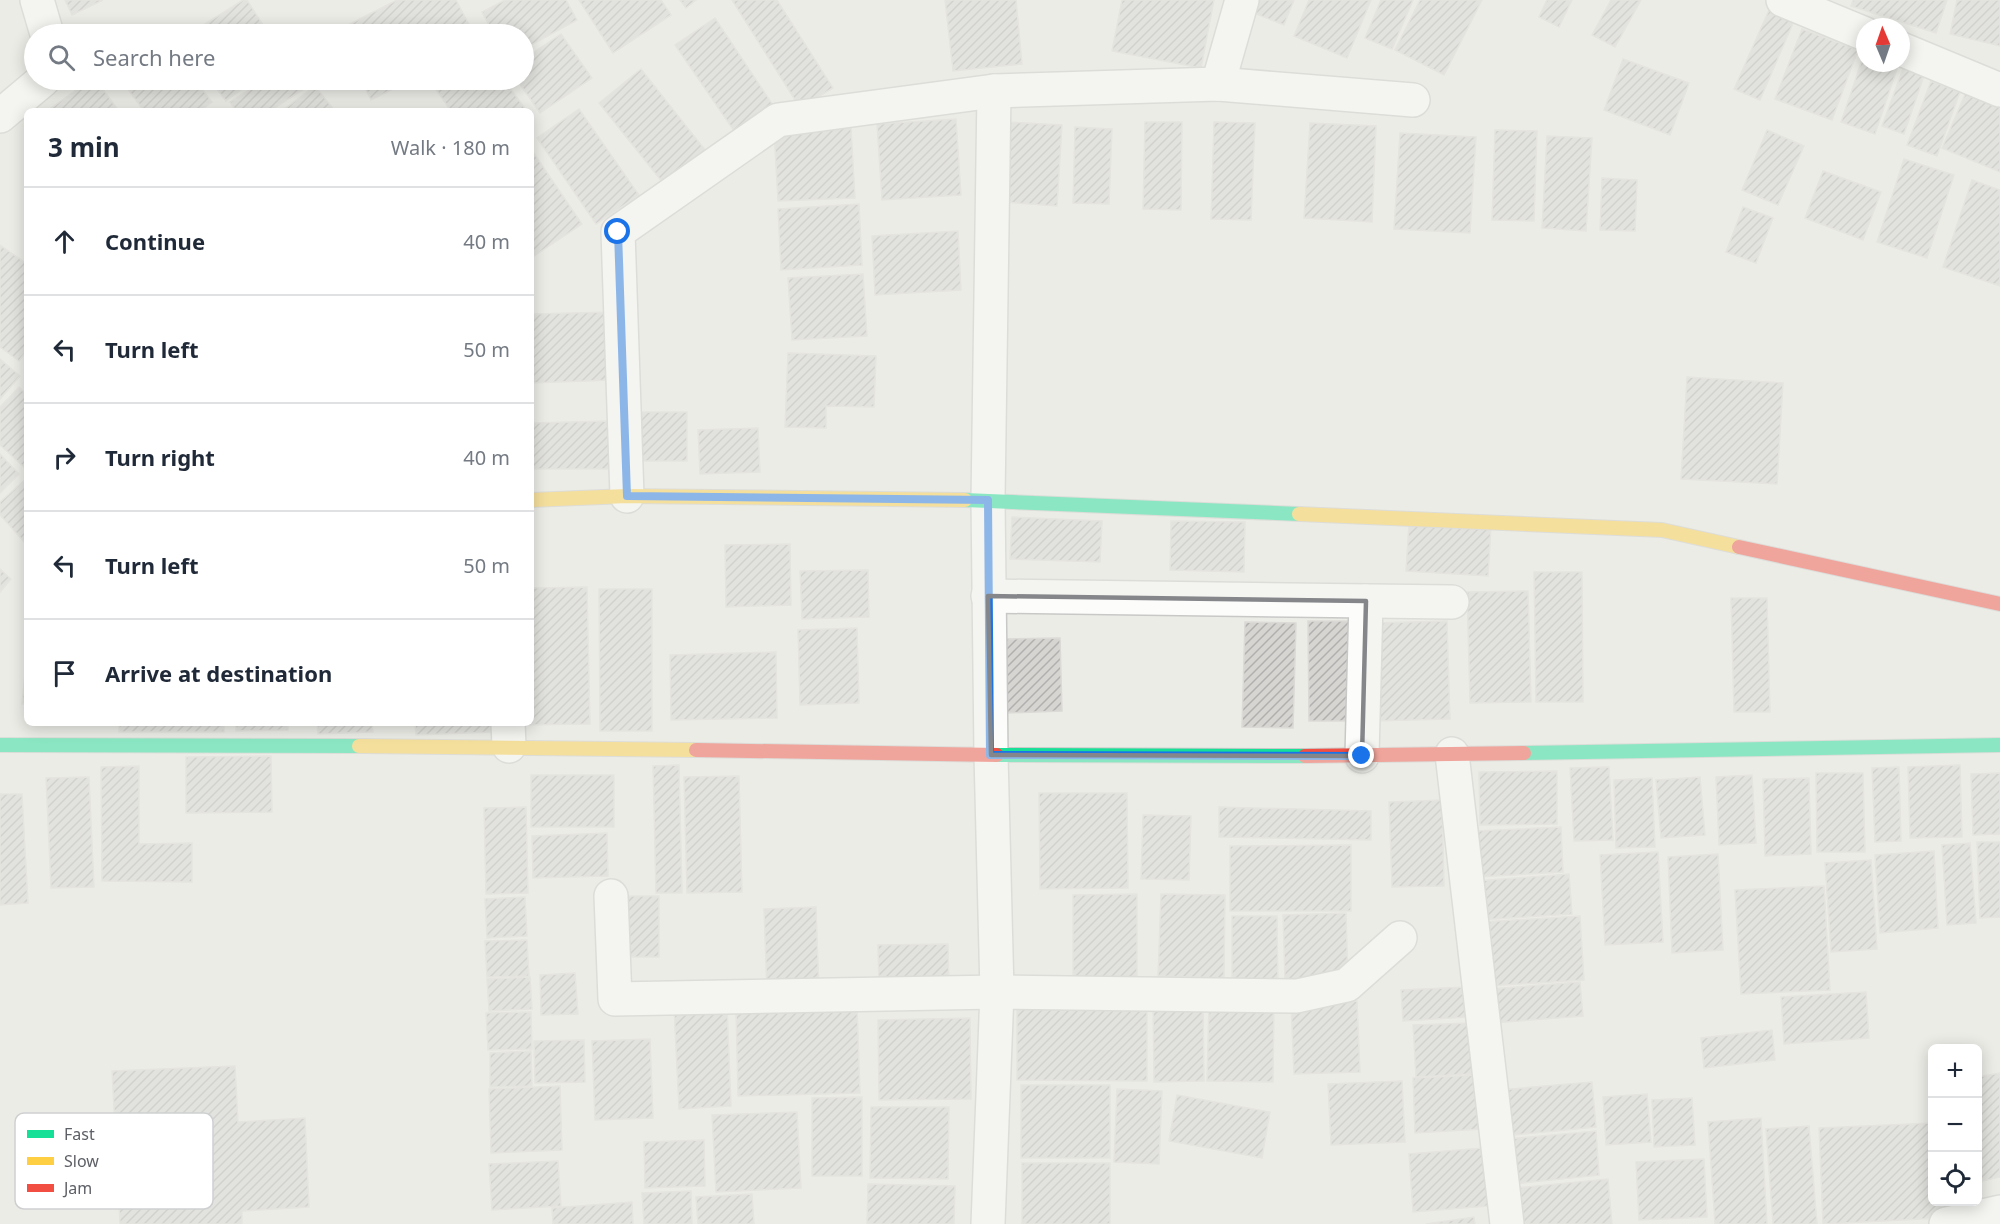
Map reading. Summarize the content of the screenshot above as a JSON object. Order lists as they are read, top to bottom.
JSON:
{
  "legend": ["Fast", "Slow", "Jam"],
  "north": "top",
  "page": {
    "search": "Search here",
    "heading": ["3 min", "Walk · 180 m"],
    "list": [
      ["Continue", "40 m"],
      ["Turn left", "50 m"],
      ["Turn right", "40 m"],
      ["Turn left", "50 m"],
      "Arrive at destination"
    ],
    "map_buttons": ["+", "−"]
  }
}
